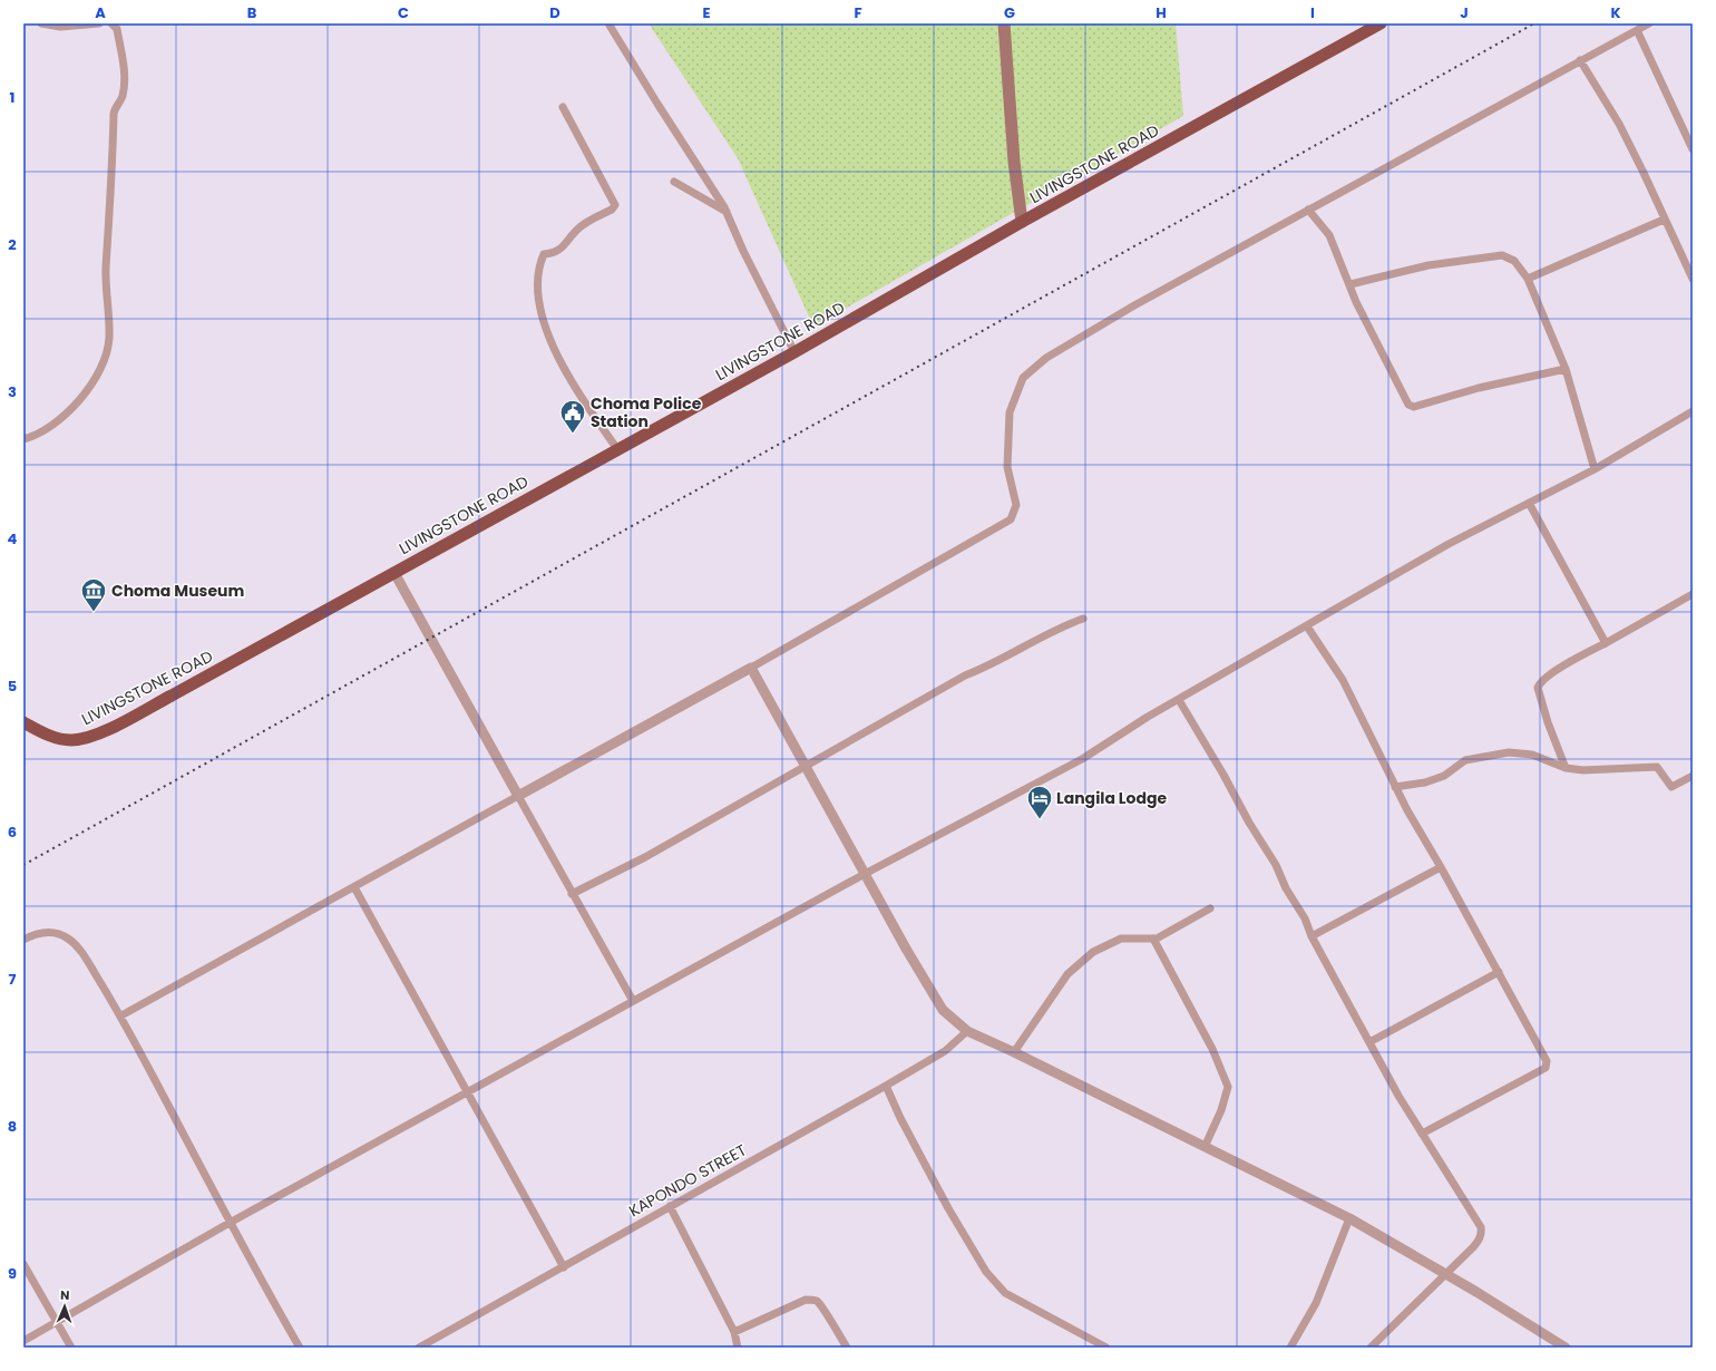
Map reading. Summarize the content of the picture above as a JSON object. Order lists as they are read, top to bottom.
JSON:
{
  "streets": {
    "highway": ["LIVINGSTONE ROAD"],
    "street": ["KAPONDO STREET"]
  },
  "places": {
    "public building": ["Choma Police Station"],
    "museum": ["Choma Museum"],
    "hotel": ["Langila Lodge"]
  },
  "north": "top",
  "grid": {
    "columns": [
      "A",
      "B",
      "C",
      "D",
      "E",
      "F",
      "G",
      "H",
      "I",
      "J",
      "K"
    ],
    "rows": [
      "1",
      "2",
      "3",
      "4",
      "5",
      "6",
      "7",
      "8",
      "9"
    ]
  }
}
